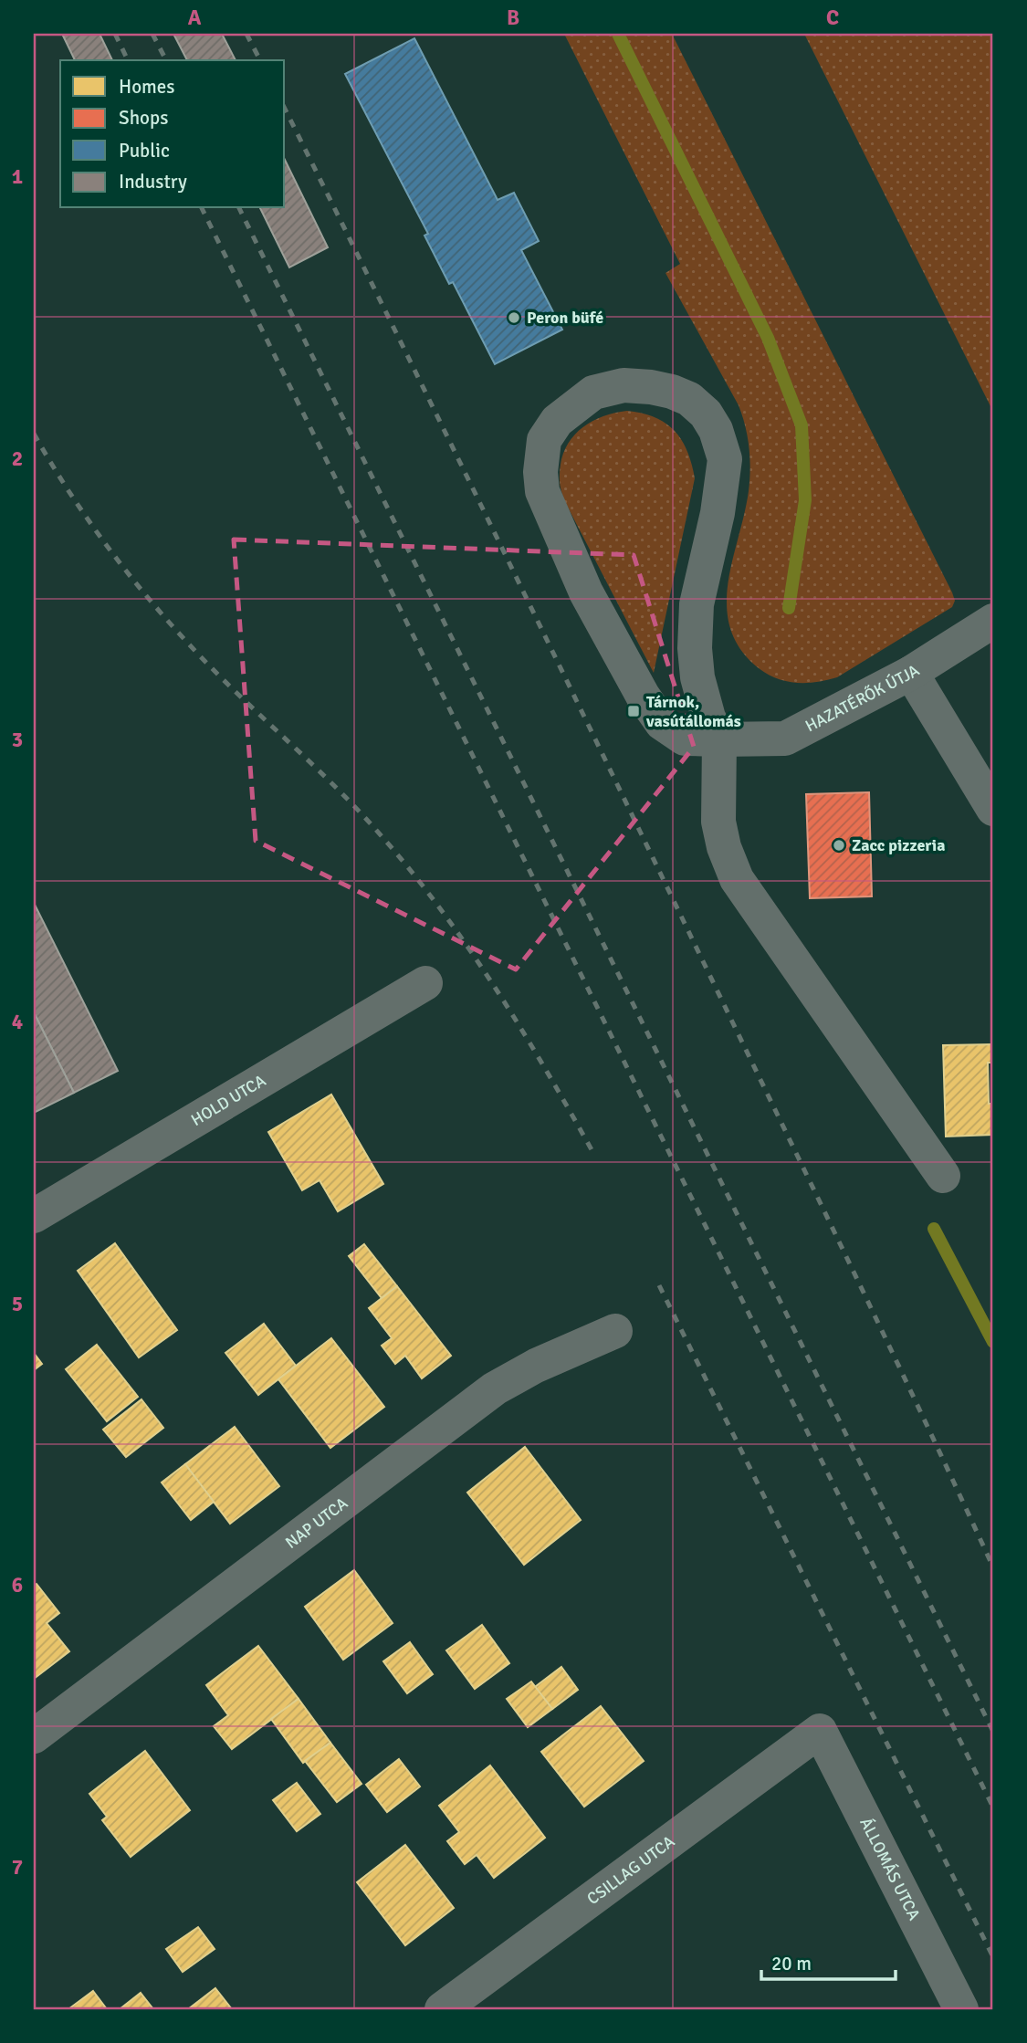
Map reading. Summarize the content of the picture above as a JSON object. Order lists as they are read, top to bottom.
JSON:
{
  "streets": {
    "street": [
      "HAZATÉRŐK ÚTJA",
      "HOLD UTCA",
      "NAP UTCA",
      "CSILLAG UTCA",
      "ÁLLOMÁS UTCA"
    ]
  },
  "crossings": [
    ["CSILLAG UTCA", "ÁLLOMÁS UTCA"]
  ],
  "places": {
    "other": ["Peron büfé", "Zacc pizzeria"],
    "transit": ["Tárnok, vasútállomás"]
  },
  "legend": [
    "Homes",
    "Shops",
    "Public",
    "Industry"
  ],
  "scale_bar": "20 m",
  "grid": {
    "columns": ["A", "B", "C"],
    "rows": [
      "1",
      "2",
      "3",
      "4",
      "5",
      "6",
      "7"
    ]
  }
}
